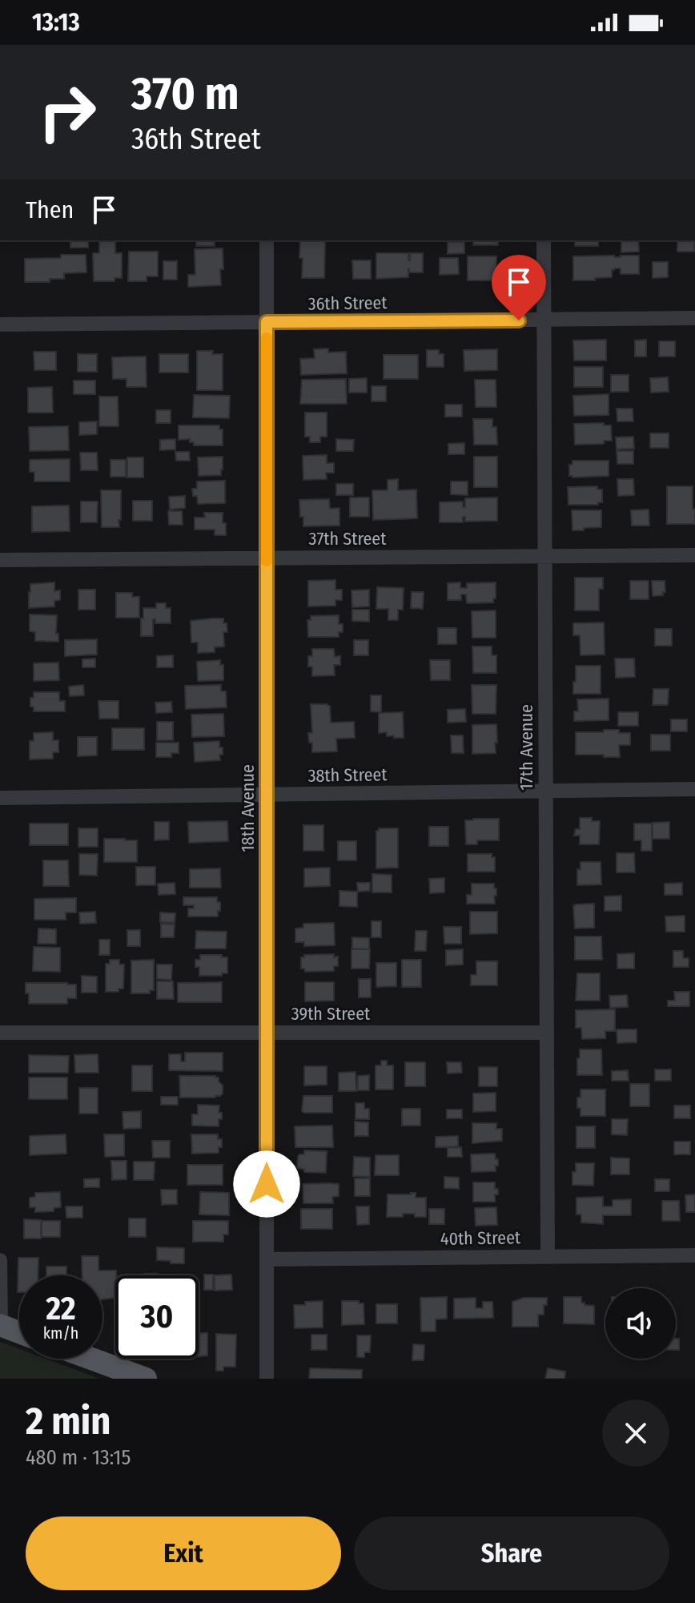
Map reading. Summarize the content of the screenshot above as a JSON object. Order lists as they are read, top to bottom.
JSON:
{
  "streets": {
    "street": [
      "36th Street",
      "37th Street",
      "17th Avenue",
      "38th Street",
      "18th Avenue",
      "39th Street",
      "40th Street"
    ]
  },
  "crossings": [
    ["36th Street", "17th Avenue"],
    ["36th Street", "18th Avenue"],
    ["37th Street", "17th Avenue"],
    ["37th Street", "18th Avenue"],
    ["17th Avenue", "38th Street"],
    ["17th Avenue", "39th Street"],
    ["17th Avenue", "40th Street"],
    ["38th Street", "18th Avenue"],
    ["18th Avenue", "39th Street"],
    ["18th Avenue", "40th Street"]
  ],
  "page": {
    "status": "13:13",
    "turn": ["370 m", "36th Street"],
    "then": "Then",
    "speed": "22 km/h",
    "limit": "30",
    "heading": ["2 min", "480 m · 13:15"],
    "buttons": ["Exit", "Share"]
  }
}
